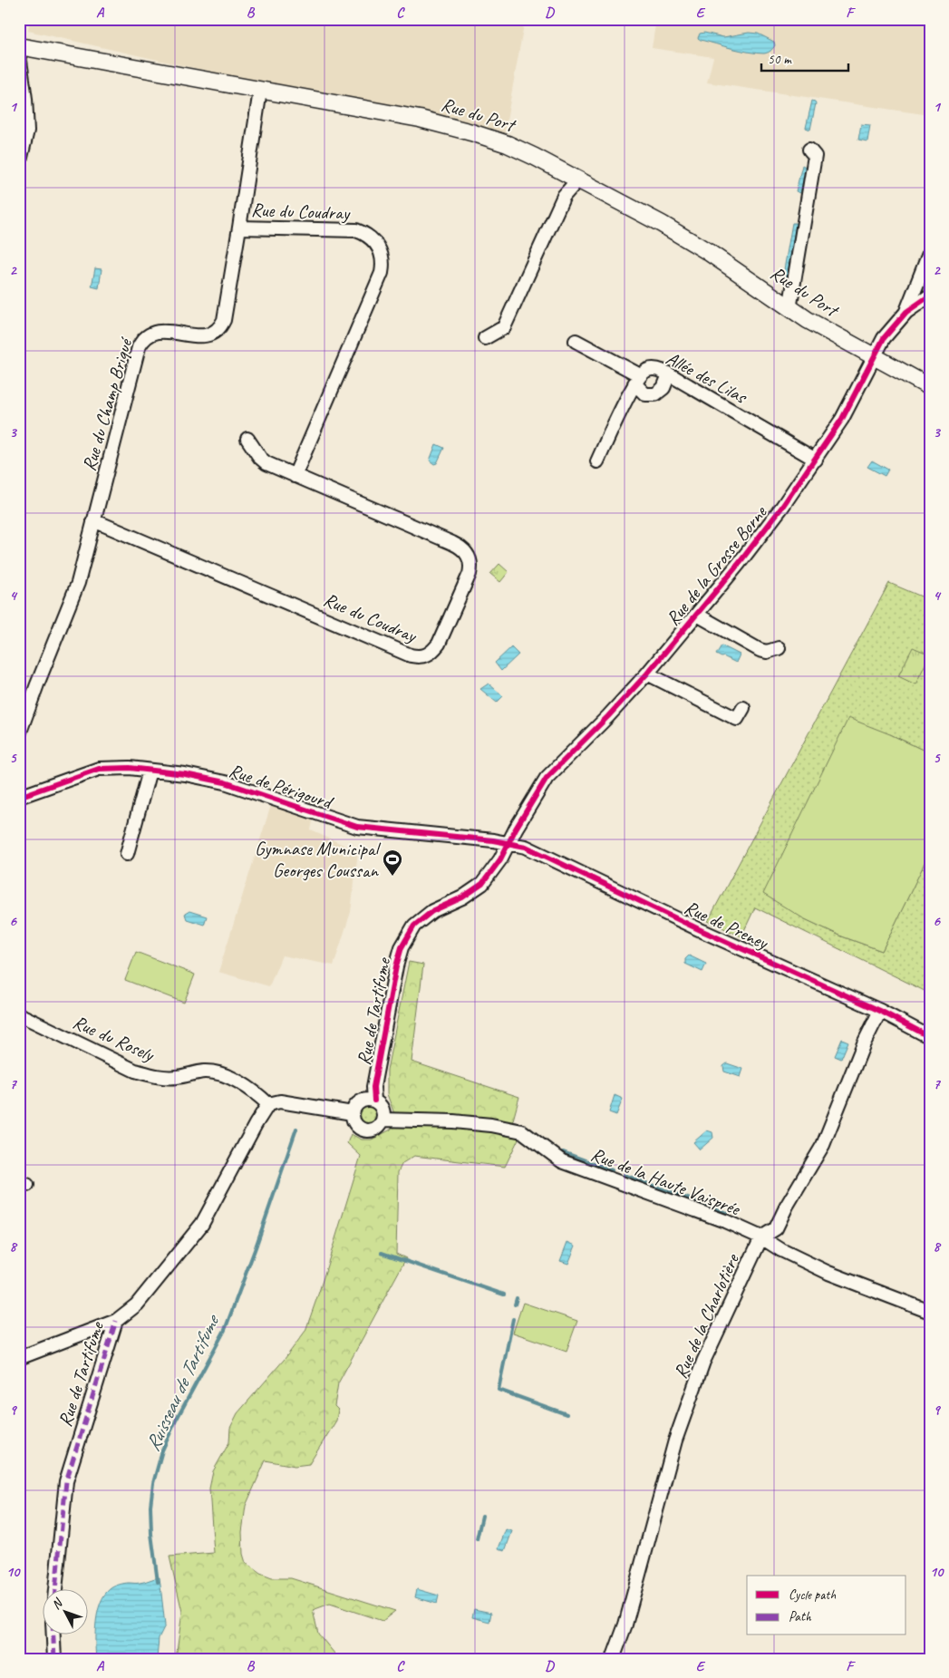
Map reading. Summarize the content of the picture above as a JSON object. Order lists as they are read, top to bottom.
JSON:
{
  "streets": {
    "street": [
      "Rue du Port",
      "Rue du Coudray",
      "Allée des Lilas",
      "Rue du Champ Briqué",
      "Rue de la Grosse Borne",
      "Rue de Périgourd",
      "Rue de Preney",
      "Rue de Tartifume",
      "Rue du Rosely",
      "Rue de la Haute Vaisprée",
      "Rue de la Charlotière"
    ]
  },
  "crossings": [
    ["Rue du Port", "Rue du Champ Briqué"],
    ["Rue du Port", "Rue de la Grosse Borne"],
    ["Rue du Coudray", "Rue du Champ Briqué"],
    ["Allée des Lilas", "Rue de la Grosse Borne"],
    ["Rue de la Grosse Borne", "Rue de Périgourd"],
    ["Rue de la Grosse Borne", "Rue de Preney"],
    ["Rue de la Grosse Borne", "Rue de Tartifume"],
    ["Rue de Périgourd", "Rue de Preney"],
    ["Rue de Périgourd", "Rue de Tartifume"],
    ["Rue de Preney", "Rue de Tartifume"],
    ["Rue de Preney", "Rue de la Charlotière"],
    ["Rue de Tartifume", "Rue du Rosely"],
    ["Rue de Tartifume", "Rue de la Haute Vaisprée"],
    ["Rue de la Haute Vaisprée", "Rue de la Charlotière"]
  ],
  "water": ["Ruisseau de Tartifume"],
  "places": {
    "sports": ["Gymnase Municipal Georges Coussan"]
  },
  "legend": ["Cycle path", "Path"],
  "scale_bar": "50 m",
  "north": "top left",
  "grid": {
    "columns": [
      "A",
      "B",
      "C",
      "D",
      "E",
      "F"
    ],
    "rows": [
      "1",
      "2",
      "3",
      "4",
      "5",
      "6",
      "7",
      "8",
      "9",
      "10"
    ]
  }
}
